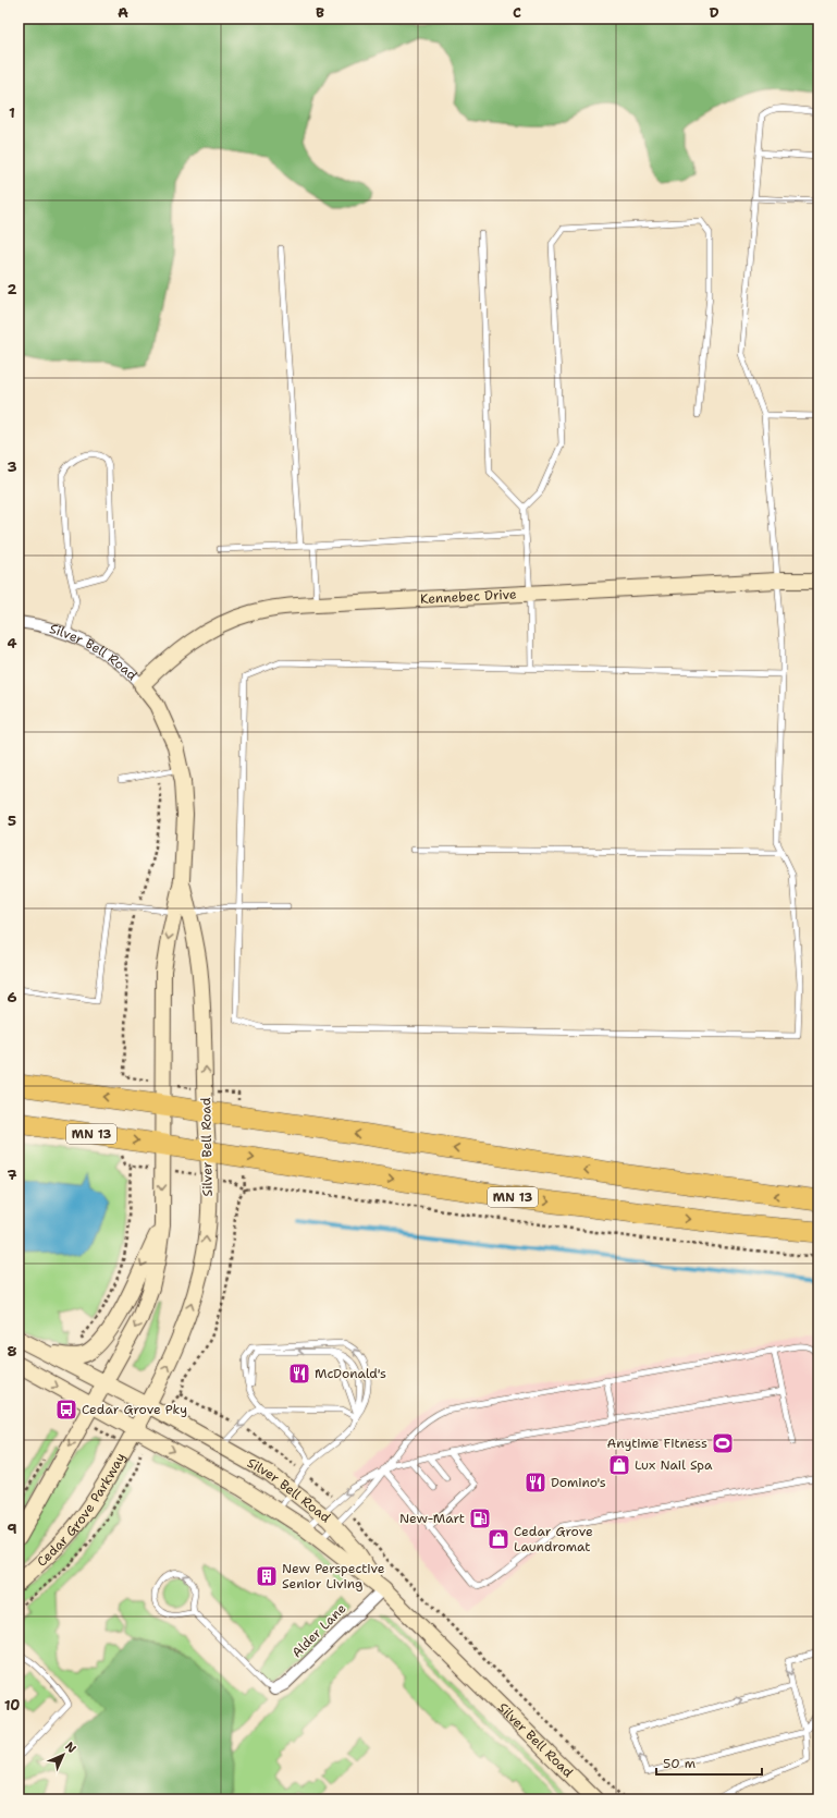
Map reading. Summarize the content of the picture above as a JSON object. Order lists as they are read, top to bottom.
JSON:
{
  "streets": {
    "highway": ["MN 13"],
    "street": [
      "Kennebec Drive",
      "Silver Bell Road",
      "Cedar Grove Parkway",
      "Alder Lane"
    ]
  },
  "crossings": [
    ["Kennebec Drive", "Silver Bell Road"],
    ["Silver Bell Road", "MN 13"],
    ["Silver Bell Road", "Cedar Grove Parkway"],
    ["Silver Bell Road", "Alder Lane"]
  ],
  "places": {
    "restaurant": ["McDonald's", "Domino's"],
    "bus stop": ["Cedar Grove Pky"],
    "sports": ["Anytime Fitness"],
    "shop": ["Lux Nail Spa", "Cedar Grove Laundromat"],
    "fuel station": ["New-Mart"],
    "building": ["New Perspective Senior Living"]
  },
  "scale_bar": "50 m",
  "north": "top right",
  "grid": {
    "columns": [
      "A",
      "B",
      "C",
      "D"
    ],
    "rows": [
      "1",
      "2",
      "3",
      "4",
      "5",
      "6",
      "7",
      "8",
      "9",
      "10"
    ]
  }
}
